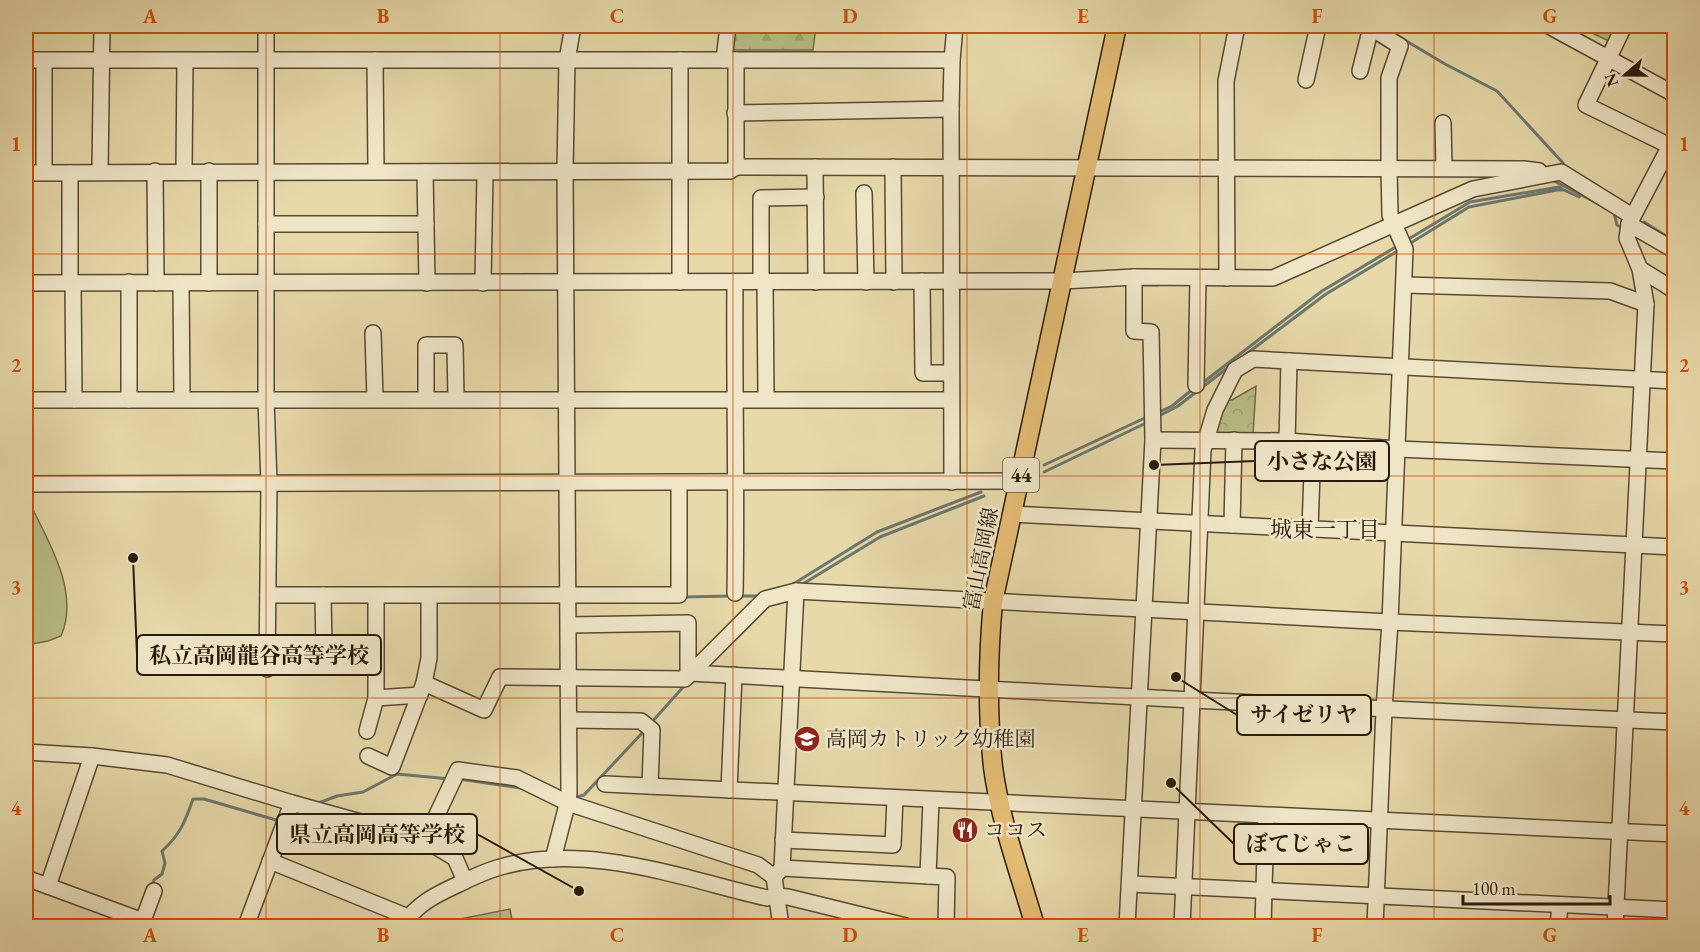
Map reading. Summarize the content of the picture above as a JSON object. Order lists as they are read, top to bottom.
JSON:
{
  "streets": {
    "main road": ["44", "富山高岡線"]
  },
  "districts": ["城東一丁目"],
  "places": {
    "other": [
      "小さな公園",
      "私立高岡龍谷高等学校",
      "サイゼリヤ",
      "ぼてじゃこ",
      "県立高岡高等学校"
    ],
    "school or university": ["高岡カトリック幼稚園"],
    "restaurant": ["ココス"]
  },
  "scale_bar": "100 m",
  "north": "left",
  "grid": {
    "columns": [
      "A",
      "B",
      "C",
      "D",
      "E",
      "F",
      "G"
    ],
    "rows": [
      "1",
      "2",
      "3",
      "4"
    ]
  }
}
